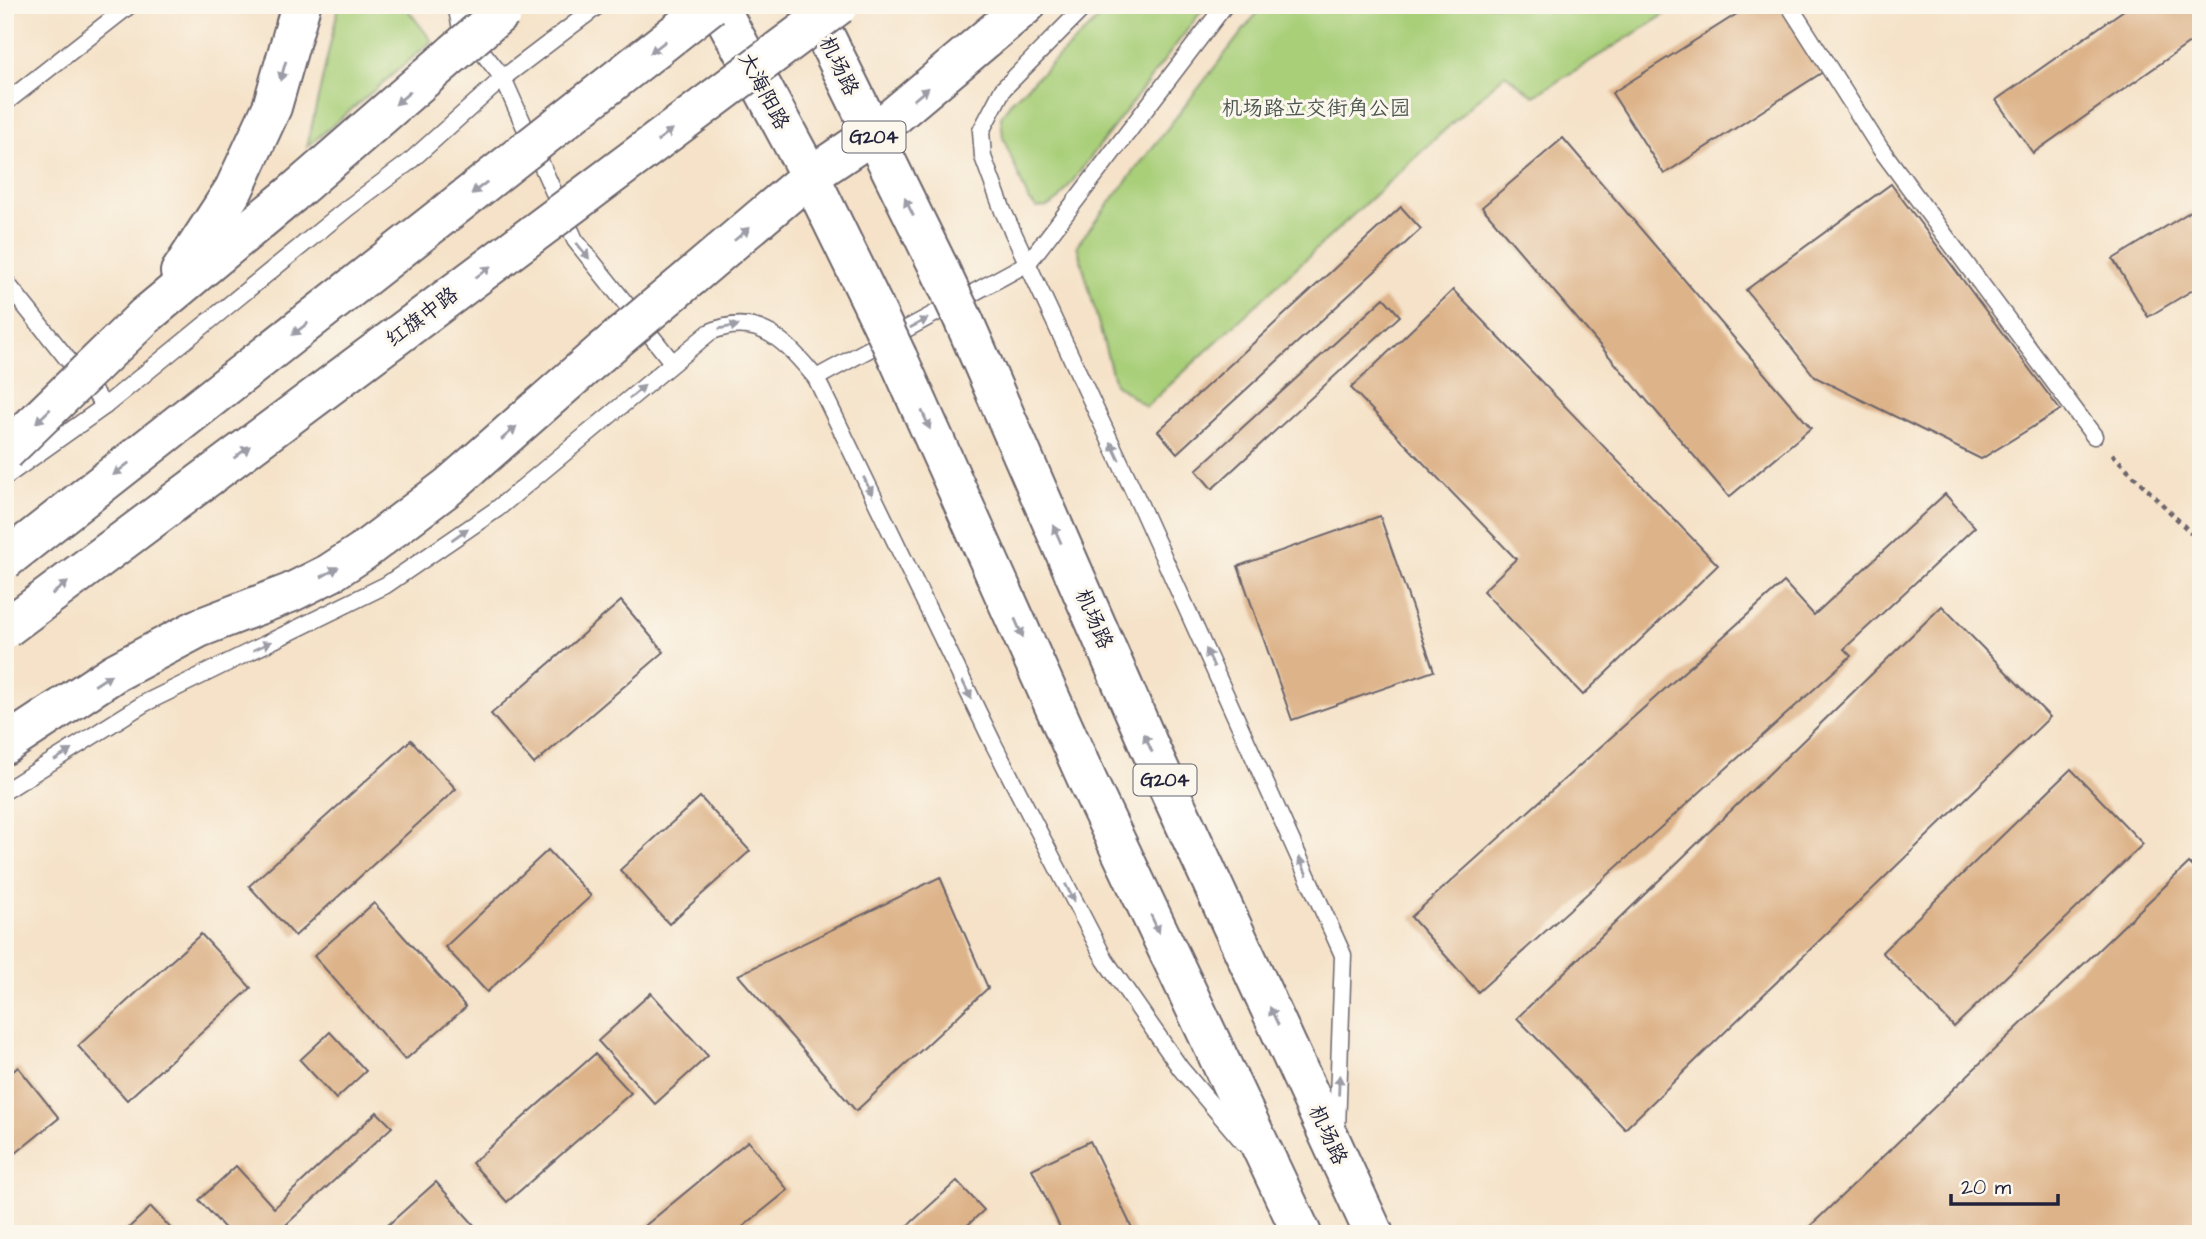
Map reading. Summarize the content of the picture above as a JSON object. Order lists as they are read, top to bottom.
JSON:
{
  "streets": {
    "main road": [
      "机场路",
      "大海阳路",
      "G204",
      "红旗中路"
    ]
  },
  "parks": ["机场路立交街角公园"],
  "scale_bar": "20 m"
}
